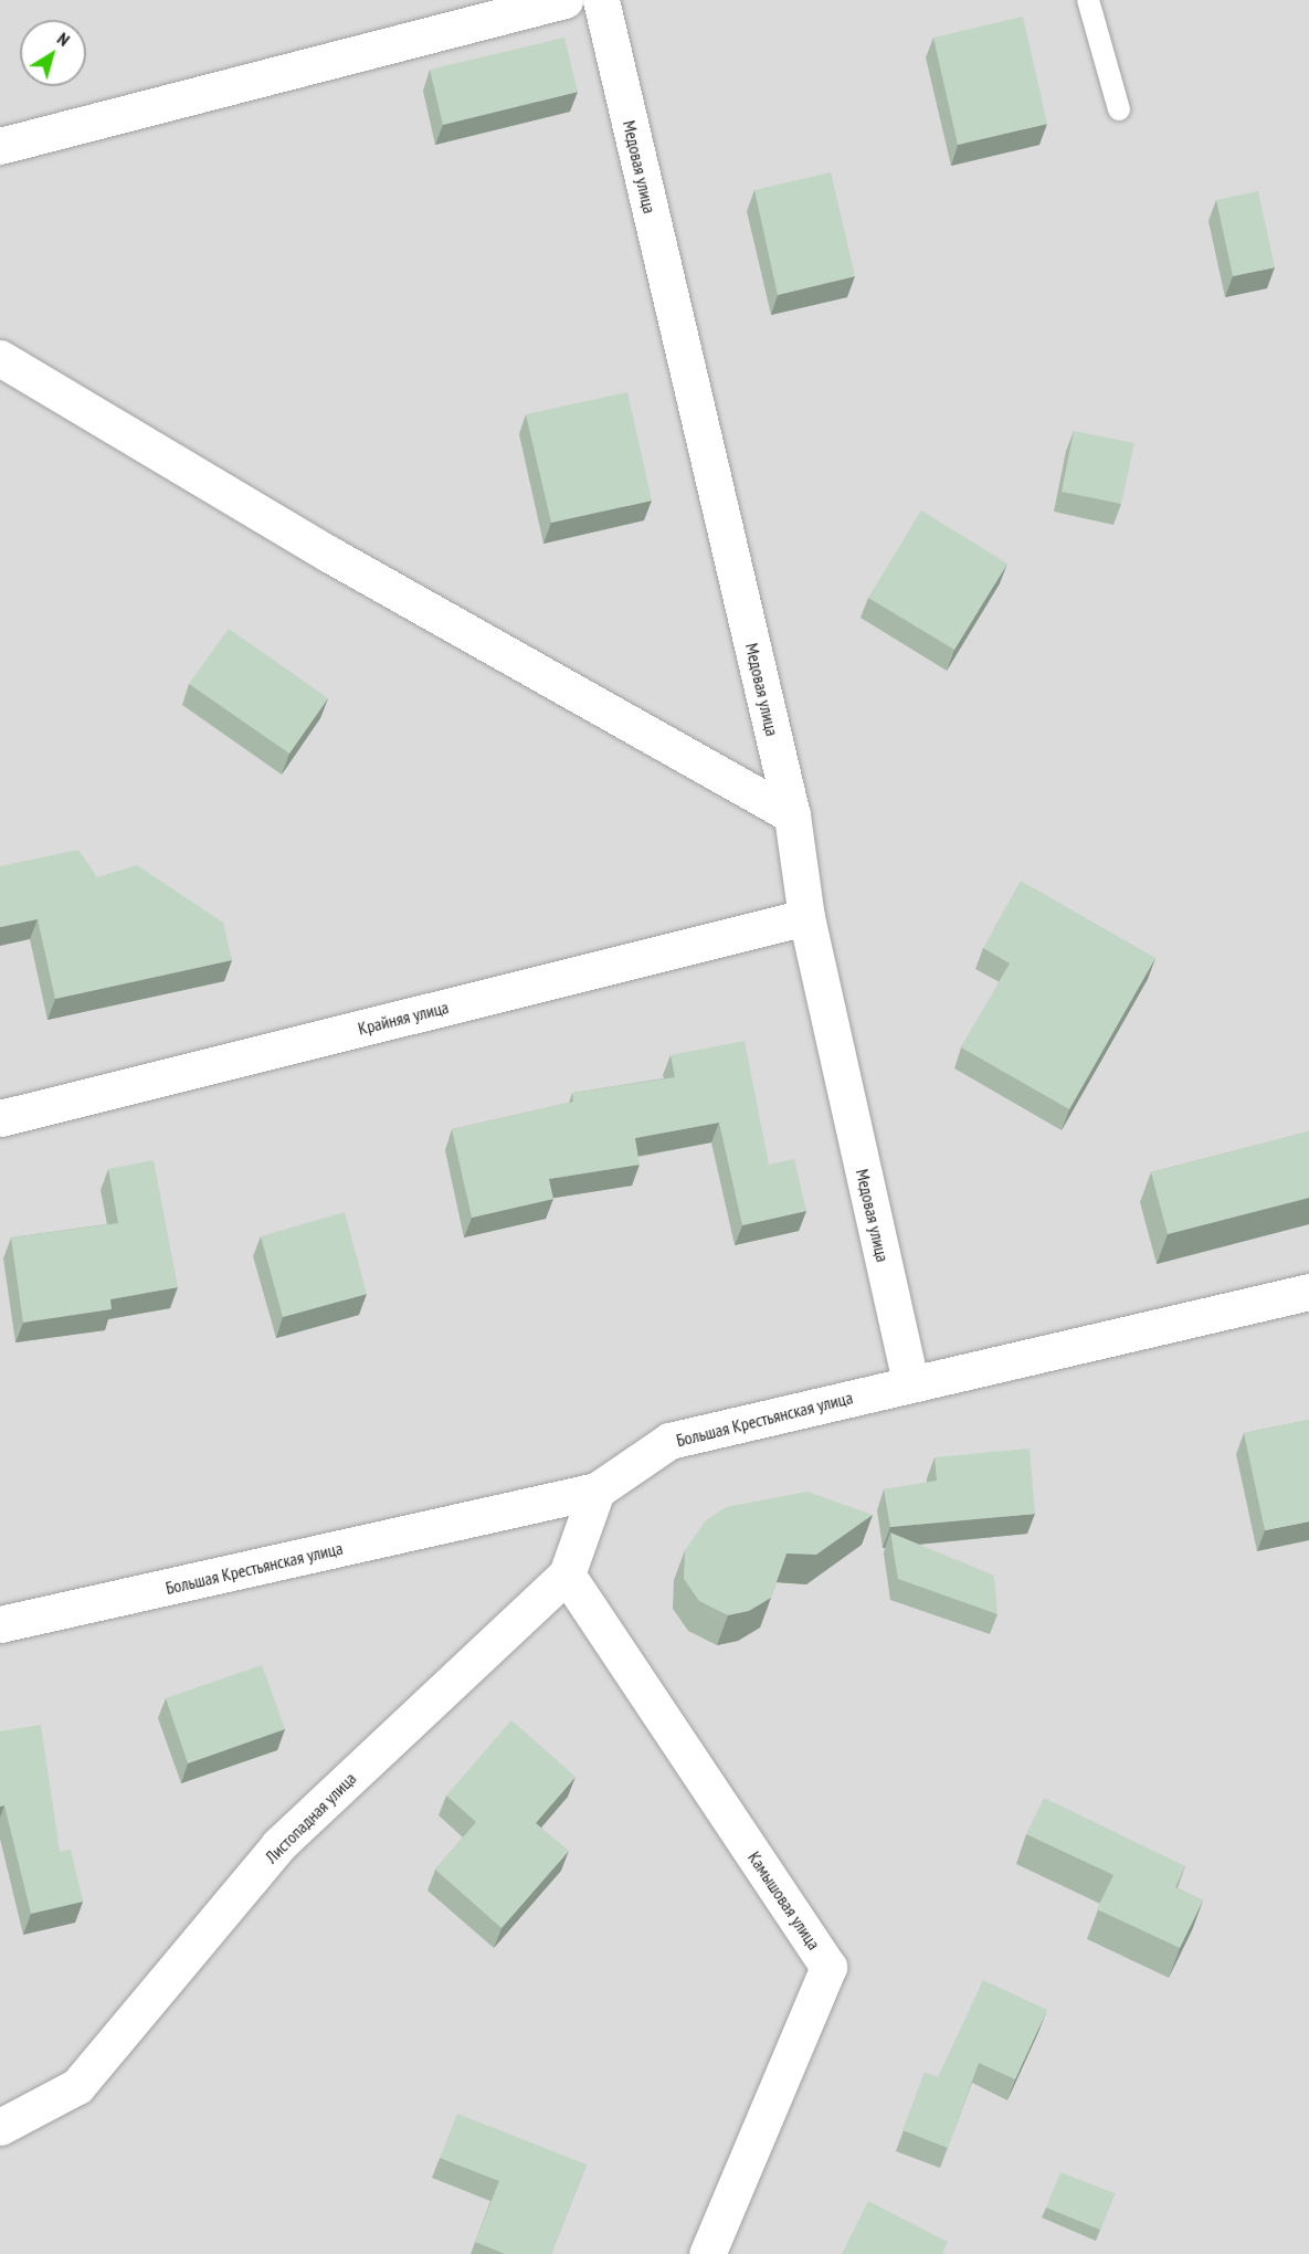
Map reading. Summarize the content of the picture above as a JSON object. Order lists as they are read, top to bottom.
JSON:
{
  "streets": {
    "street": [
      "Медовая улица",
      "Крайняя улица",
      "Большая Крестьянская улица",
      "Листопадная улица",
      "Камышовая улица"
    ]
  },
  "crossings": [
    ["Медовая улица", "Крайняя улица"],
    ["Медовая улица", "Большая Крестьянская улица"],
    ["Большая Крестьянская улица", "Листопадная улица"],
    ["Листопадная улица", "Камышовая улица"]
  ],
  "north": "top right"
}
